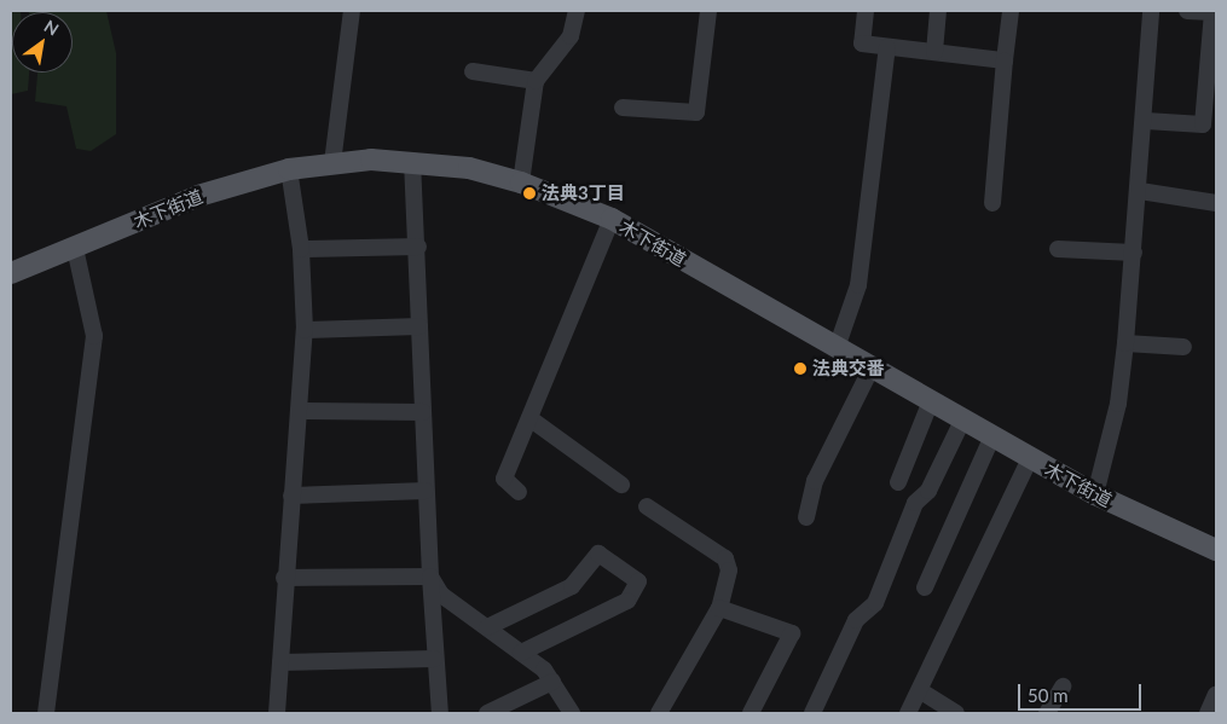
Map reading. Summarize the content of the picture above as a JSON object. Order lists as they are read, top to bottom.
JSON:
{
  "streets": {
    "main road": ["木下街道"]
  },
  "places": ["法典3丁目", "法典交番"],
  "scale_bar": "50 m",
  "north": "top right"
}
